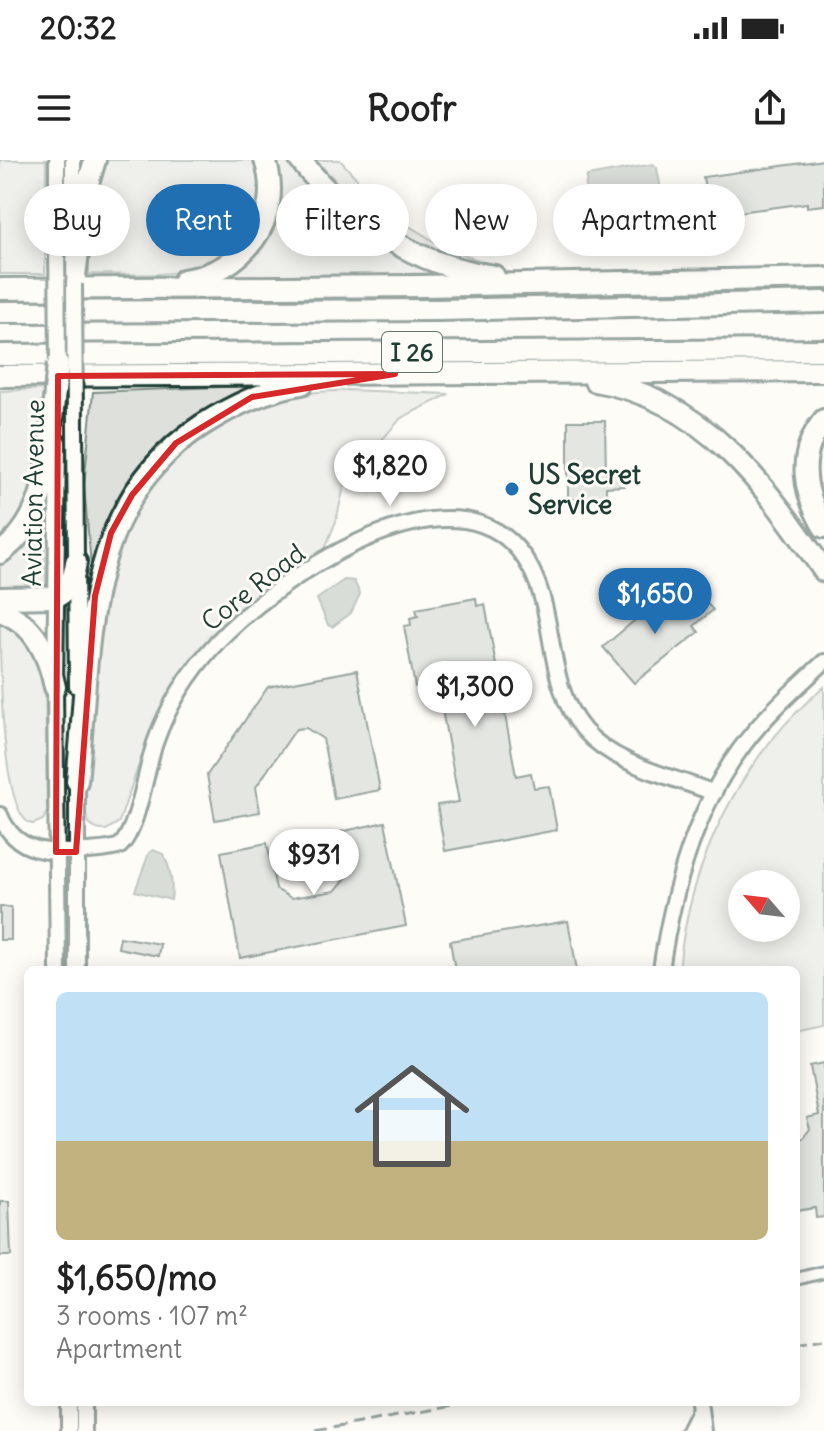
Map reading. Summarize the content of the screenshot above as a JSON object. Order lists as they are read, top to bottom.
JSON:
{
  "streets": {
    "highway": ["I 26"],
    "street": ["Aviation Avenue", "Core Road"]
  },
  "crossings": [
    ["Aviation Avenue", "Core Road"]
  ],
  "places": ["US Secret Service"],
  "north": "top left",
  "page": {
    "status": "20:32",
    "header": "Roofr",
    "chip": [
      "Buy",
      "Rent",
      "Filters",
      "New",
      "Apartment"
    ],
    "price": [
      "$1,820",
      "$1,650",
      "$1,300",
      "$931"
    ],
    "list": [
      {
        "name": "$1,650/mo",
        "note": "3 rooms · 107 m² · Apartment"
      }
    ]
  }
}
